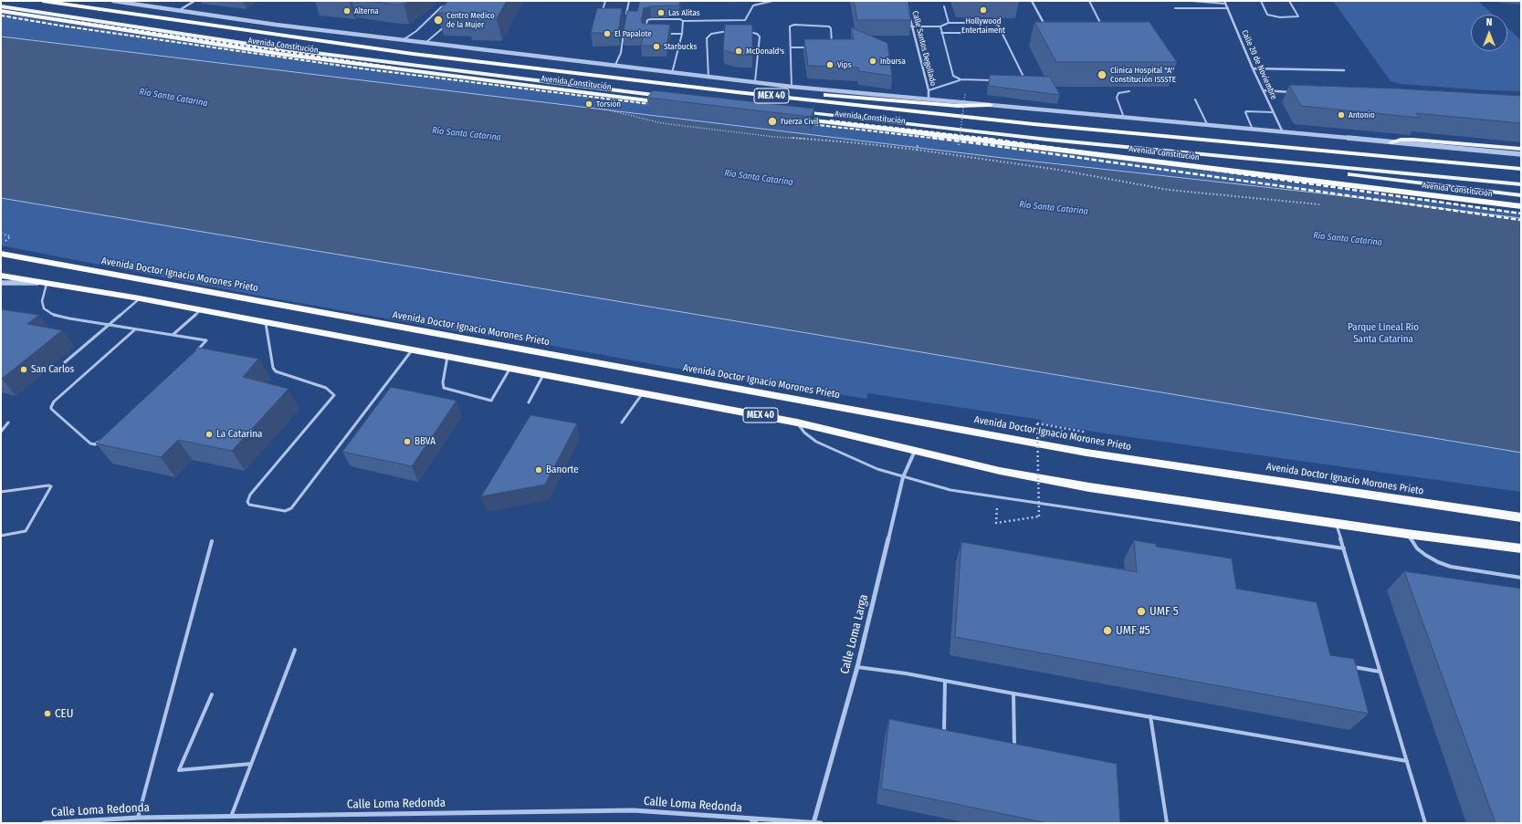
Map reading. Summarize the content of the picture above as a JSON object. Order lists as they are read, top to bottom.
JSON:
{
  "streets": {
    "highway": ["Avenida Constitución", "MEX 40", "Avenida Doctor Ignacio Morones Prieto"],
    "street": [
      "Calle Santos Degollado",
      "Calle 20 de Noviembre",
      "Calle Loma Larga",
      "Calle Loma Redonda"
    ]
  },
  "crossings": [
    ["Avenida Constitución", "Calle Santos Degollado"],
    ["Avenida Constitución", "Calle 20 de Noviembre"],
    ["MEX 40", "Calle Loma Larga"],
    ["Calle Loma Larga", "Calle Loma Redonda"]
  ],
  "water": ["Río Santa Catarina"],
  "parks": ["Parque Lineal Río Santa Catarina"],
  "places": [
    "Hollywood Entertaiment",
    "Alterna",
    "Las Alitas",
    "Centro Medico de la Mujer",
    "El Papalote",
    "Starbucks",
    "McDonald's",
    "Inbursa",
    "Vips",
    "Clinica Hospital \"A\" Constitución ISSSTE",
    "Torsión",
    "Antonio",
    "Fuerza Civil",
    "San Carlos",
    "La Catarina",
    "BBVA",
    "Banorte",
    "UMF 5",
    "UMF #5",
    "CEU"
  ],
  "north": "top"
}
